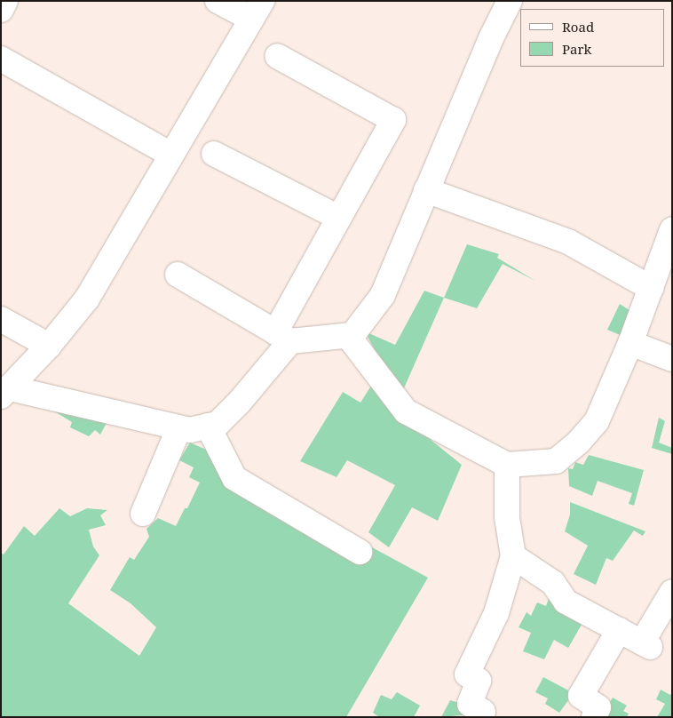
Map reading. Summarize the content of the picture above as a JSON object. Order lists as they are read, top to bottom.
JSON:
{
  "legend": ["Road", "Park"]
}
